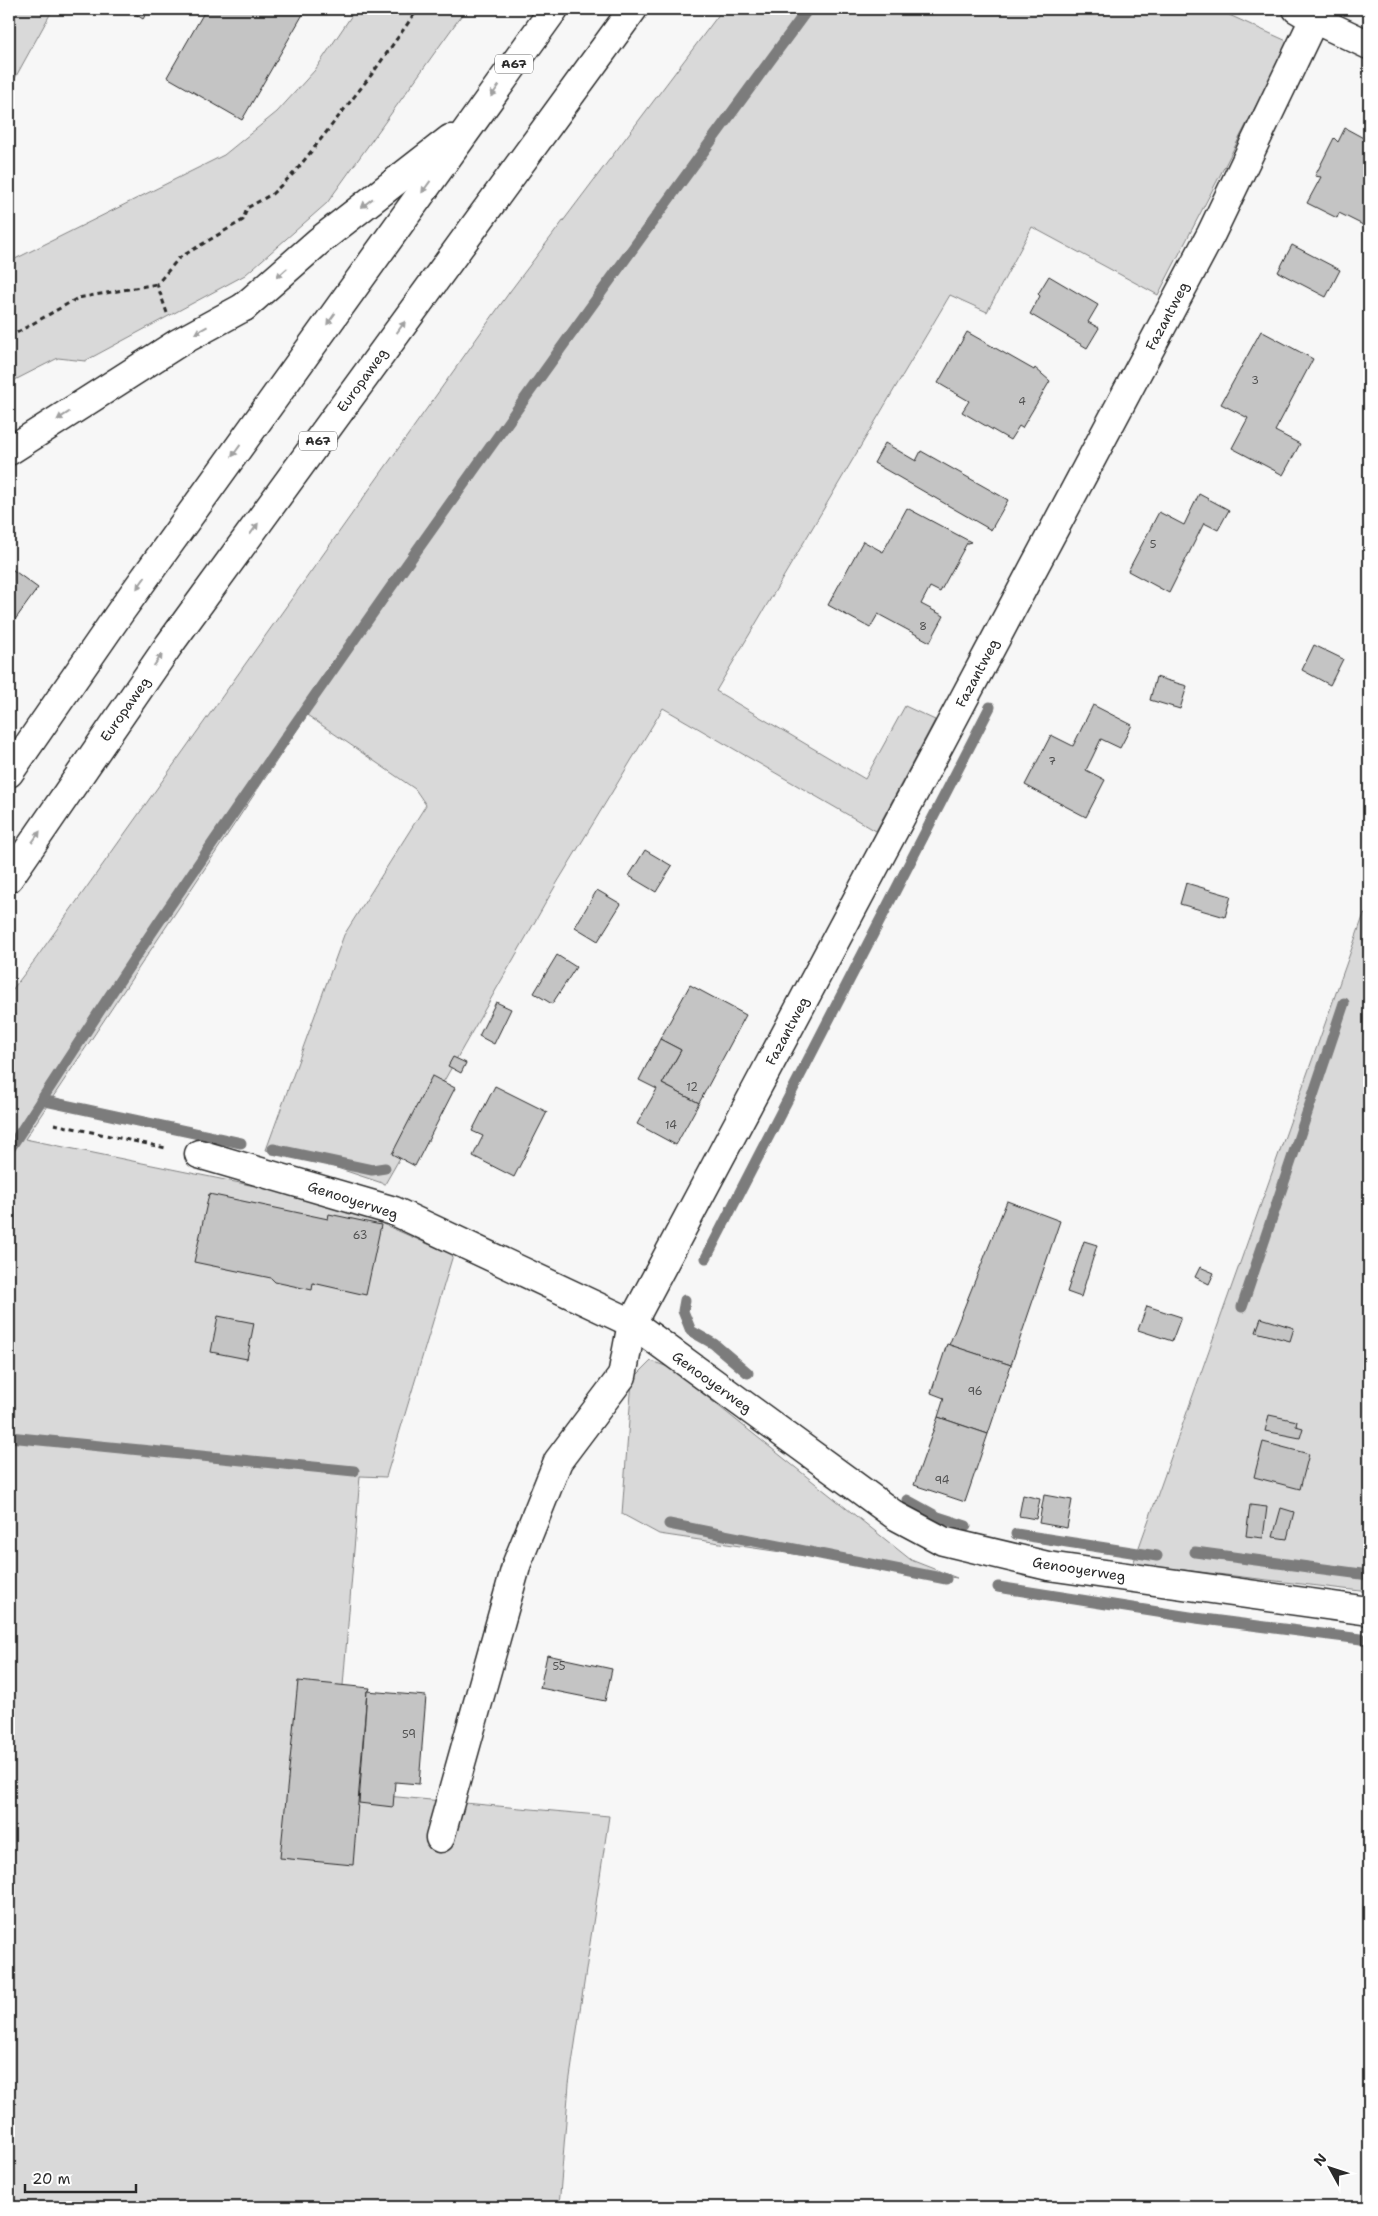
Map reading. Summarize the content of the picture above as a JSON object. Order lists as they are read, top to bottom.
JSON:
{
  "streets": {
    "main road": [
      "A67",
      "Fazantweg",
      "Europaweg",
      "Genooyerweg"
    ]
  },
  "crossings": [
    ["Fazantweg", "Genooyerweg"]
  ],
  "house_numbers": [
    "3",
    "4",
    "5",
    "8",
    "7",
    "12",
    "14",
    "63",
    "96",
    "94",
    "55",
    "59"
  ],
  "scale_bar": "20 m",
  "north": "top left"
}
